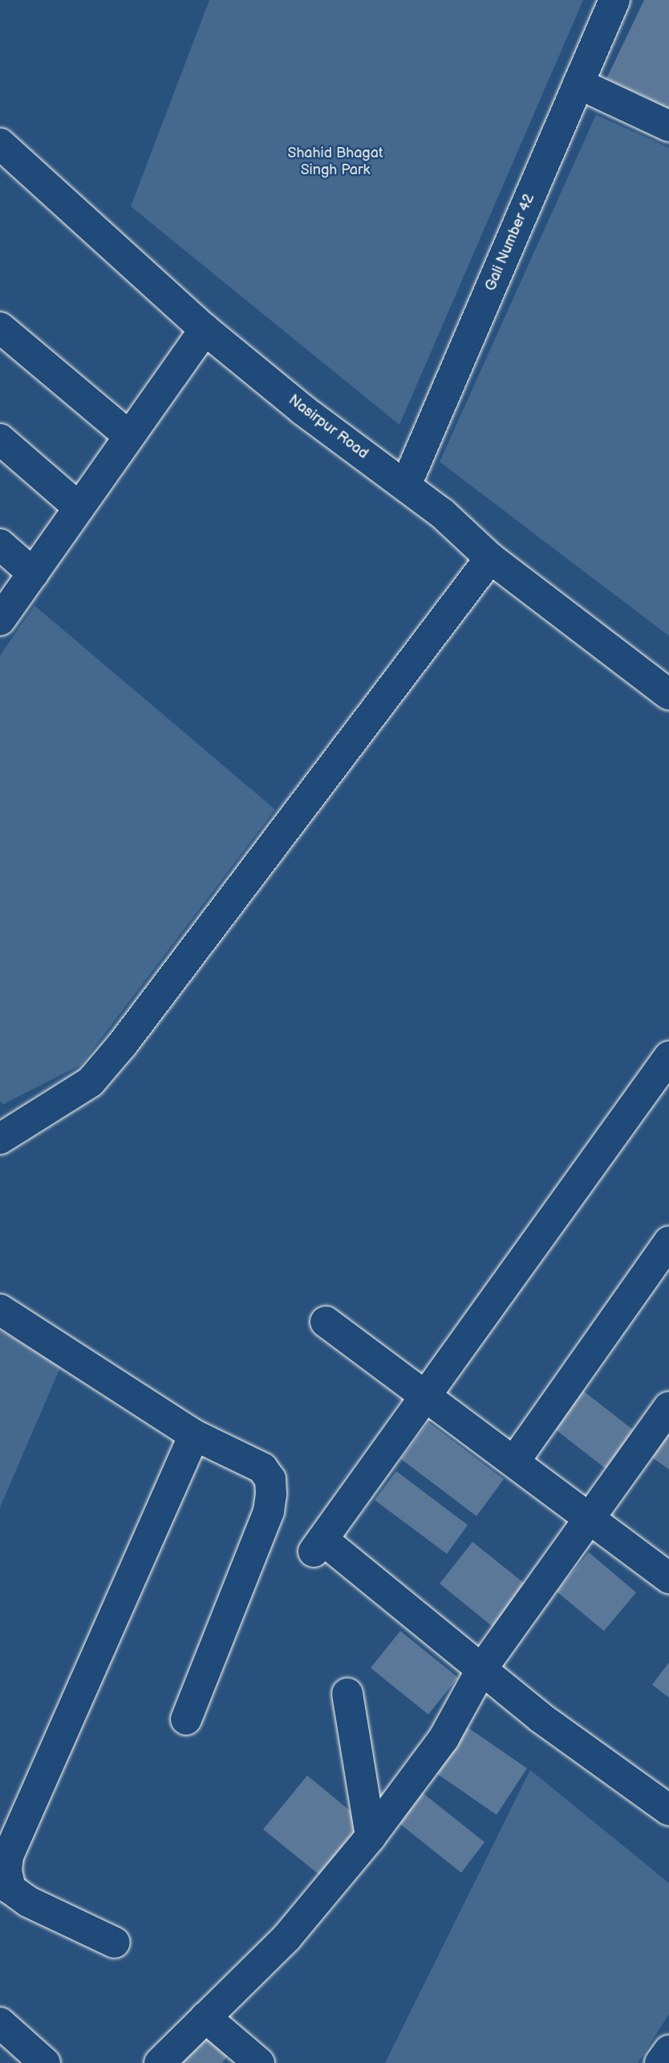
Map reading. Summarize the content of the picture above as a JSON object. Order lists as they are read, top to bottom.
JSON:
{
  "streets": {
    "street": ["Gali Number 42", "Nasirpur Road"]
  },
  "crossings": [
    ["Gali Number 42", "Nasirpur Road"]
  ],
  "parks": ["Shahid Bhagat Singh Park"]
}
